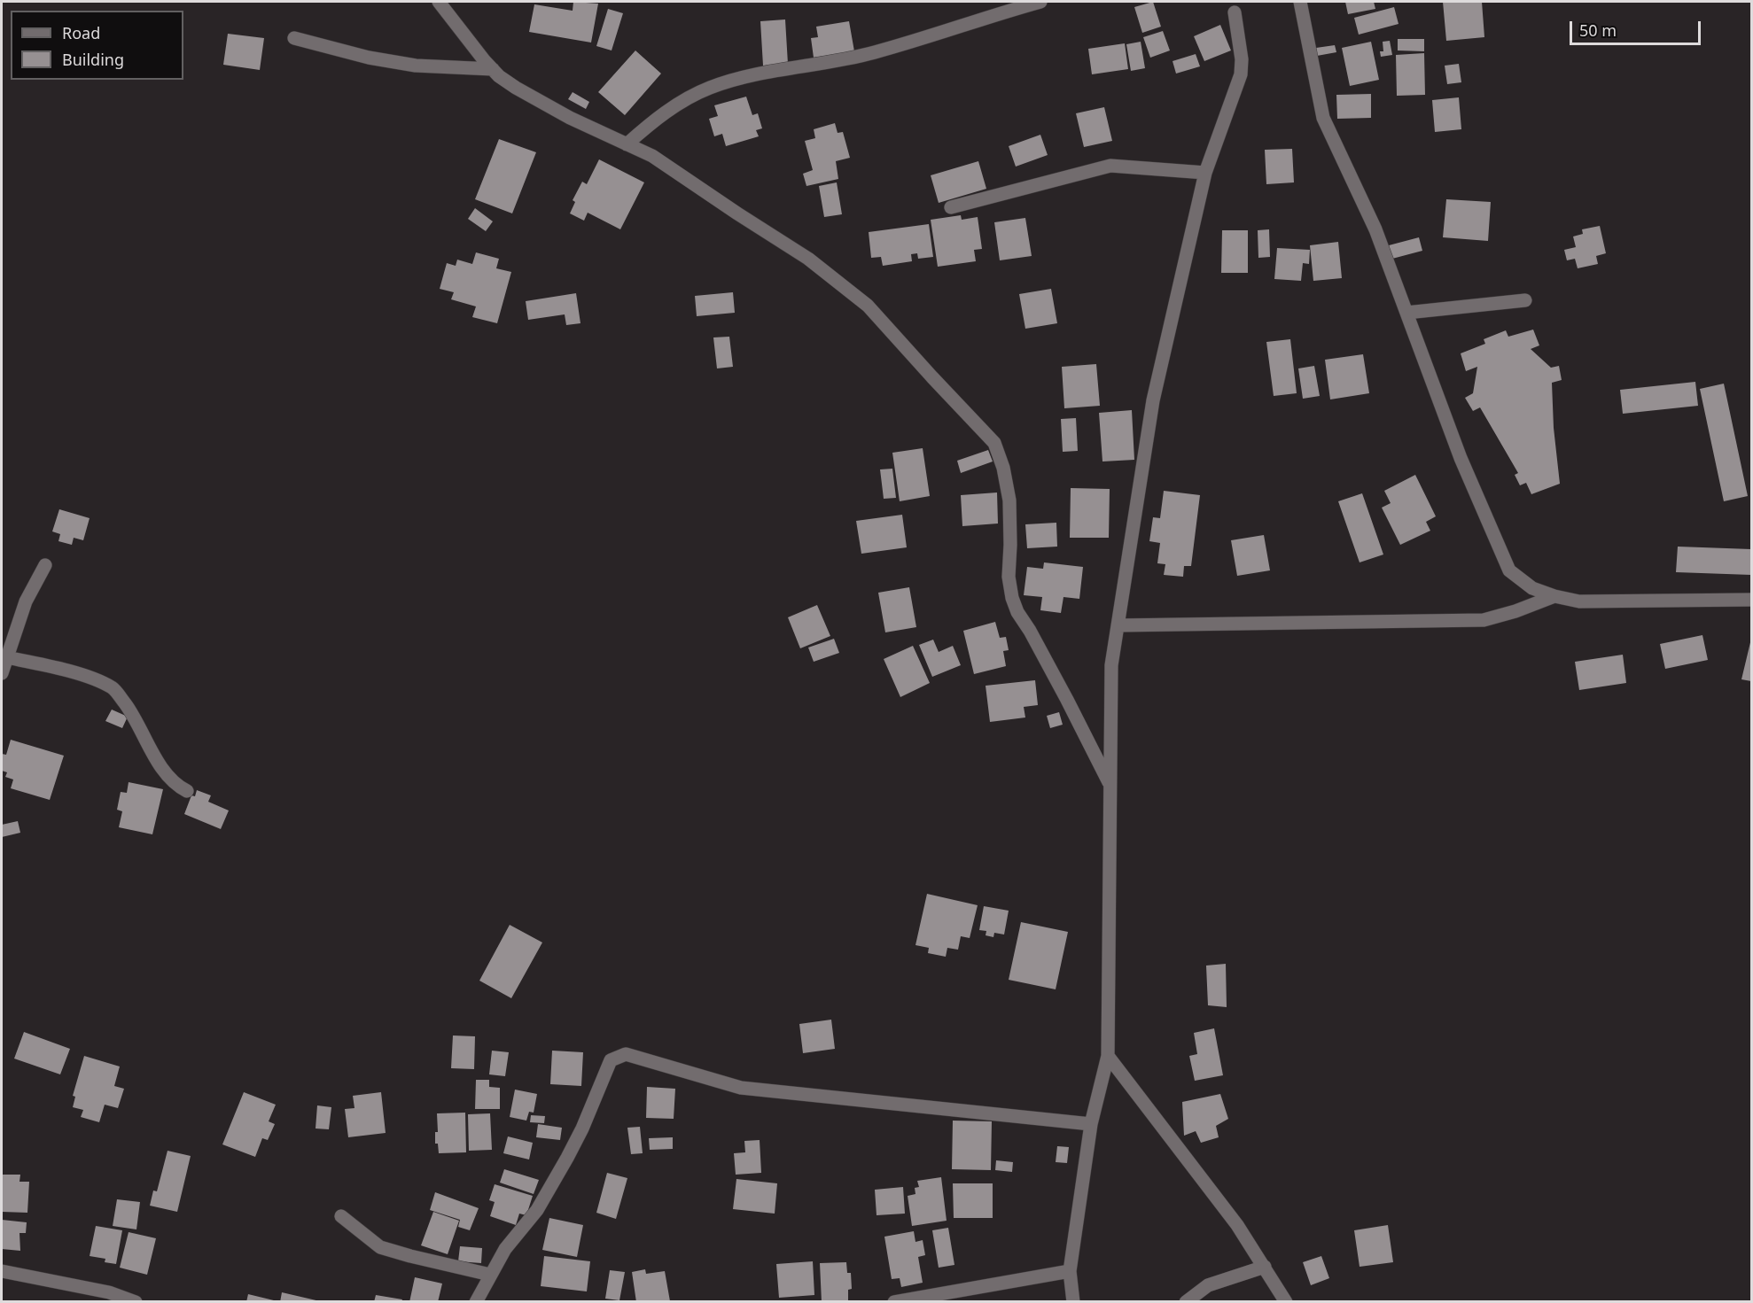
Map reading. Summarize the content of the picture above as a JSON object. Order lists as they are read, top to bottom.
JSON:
{
  "legend": ["Road", "Building"],
  "scale_bar": "50 m"
}
